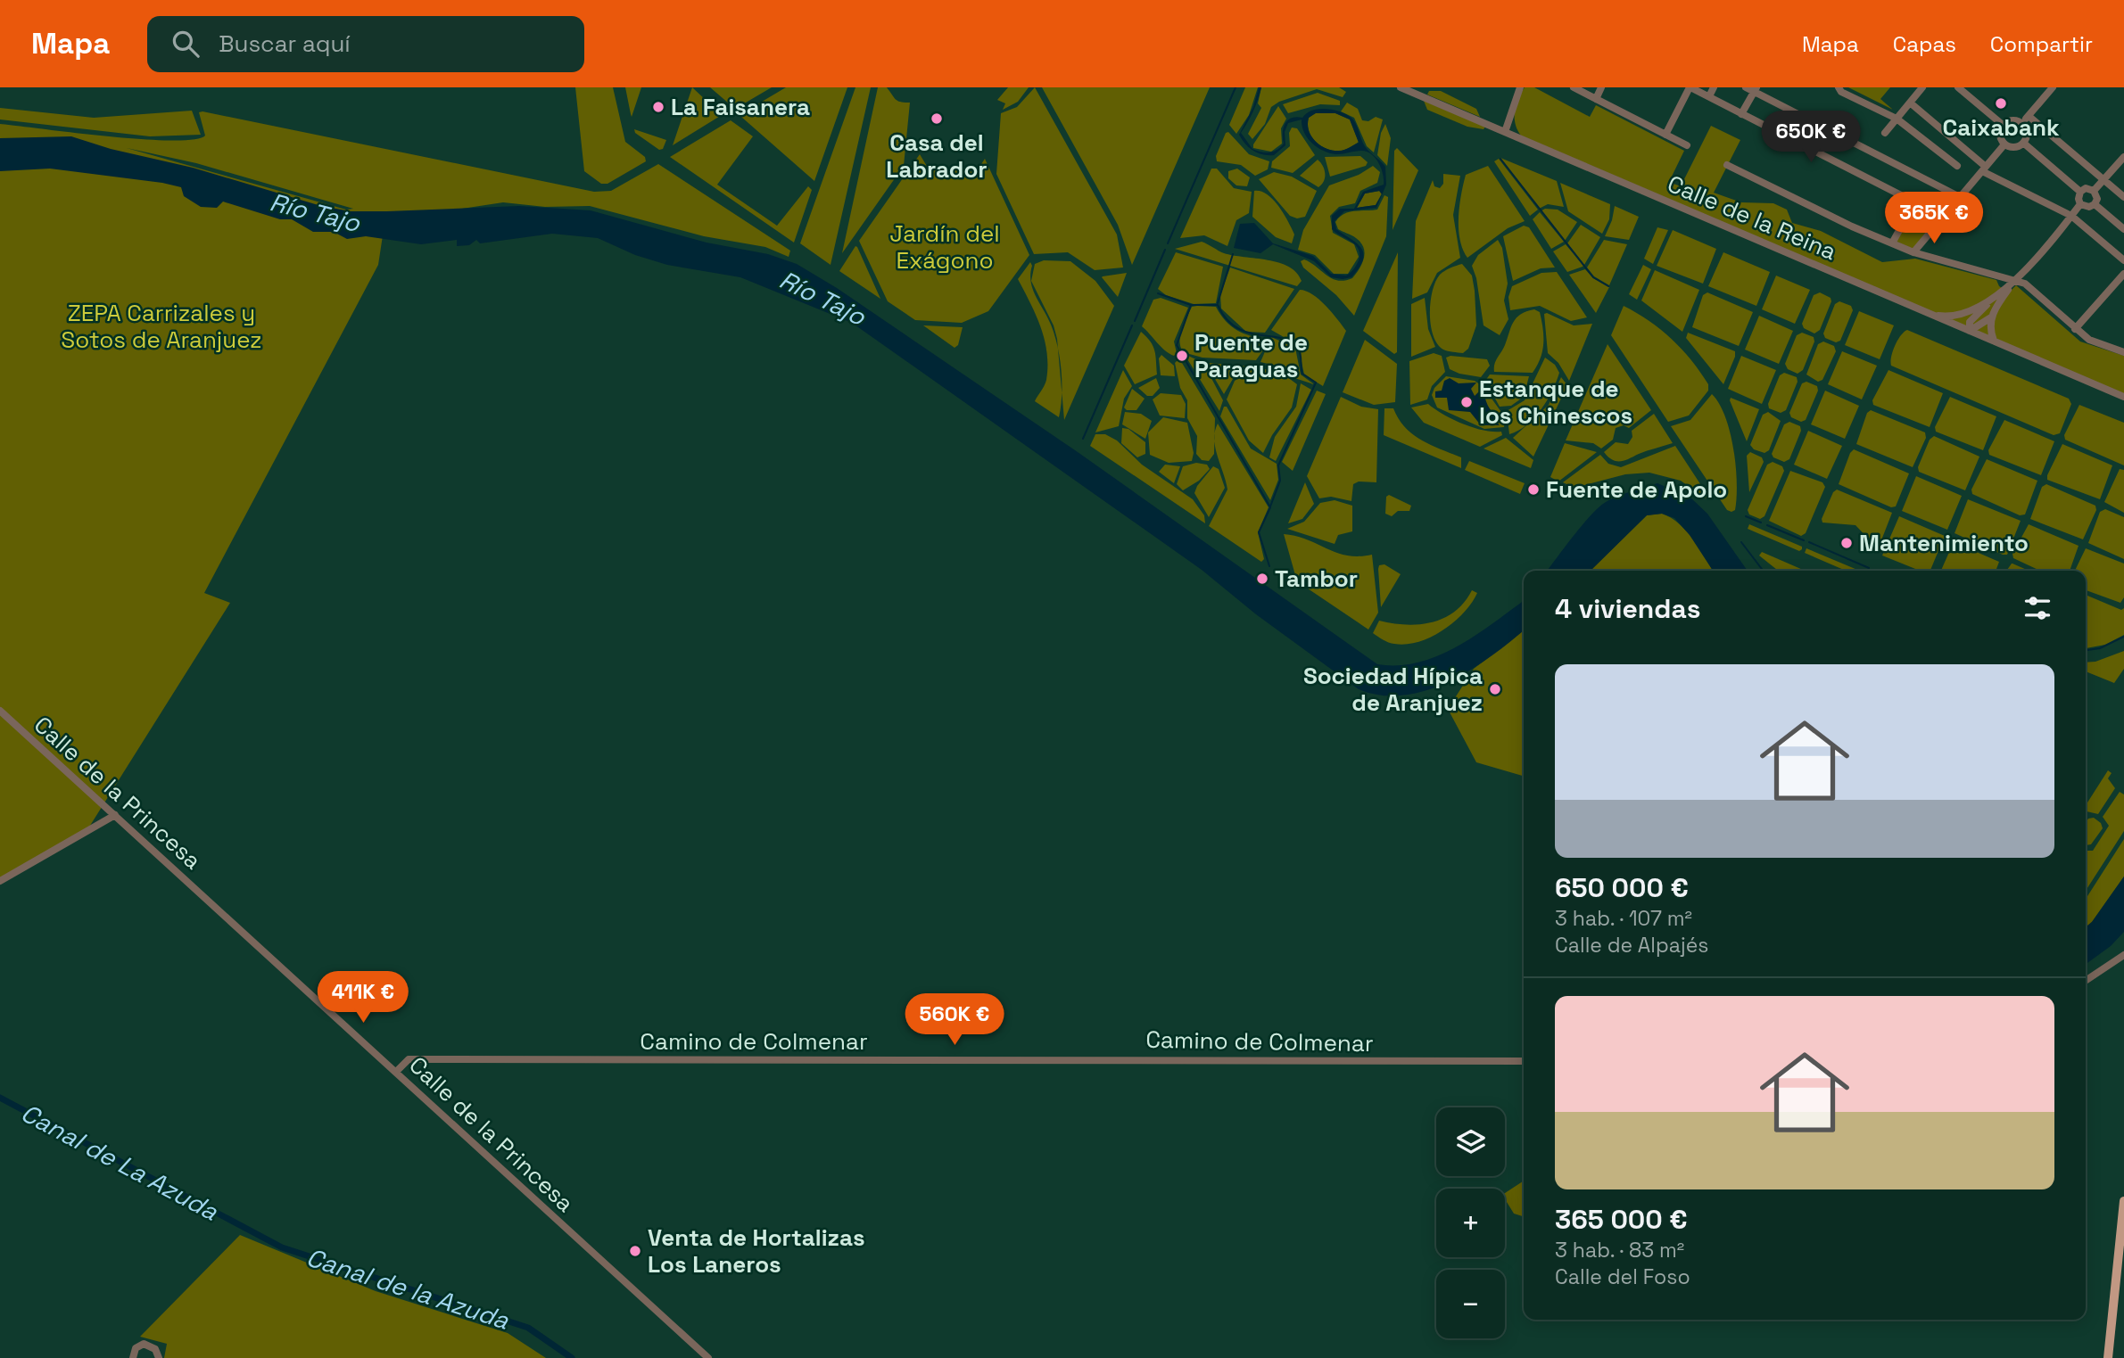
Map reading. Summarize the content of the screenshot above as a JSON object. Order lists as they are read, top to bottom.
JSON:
{
  "streets": {
    "street": ["Calle de la Reina", "Calle de la Princesa", "Camino de Colmenar"]
  },
  "crossings": [
    ["Calle de la Princesa", "Camino de Colmenar"]
  ],
  "water": ["Río Tajo", "Canal de La Azuda", "Canal de la Azuda"],
  "parks": ["Jardín del Exágono", "ZEPA Carrizales y Sotos de Aranjuez"],
  "places": [
    "Caixabank",
    "La Faisanera",
    "Casa del Labrador",
    "Puente de Paraguas",
    "Estanque de los Chinescos",
    "Fuente de Apolo",
    "Mantenimiento",
    "Tambor",
    "Sociedad Hípica de Aranjuez",
    "Venta de Hortalizas Los Laneros"
  ],
  "page": {
    "header": "Mapa",
    "search": "Buscar aquí",
    "nav": ["Mapa", "Capas", "Compartir"],
    "price": [
      "650K €",
      "365K €",
      "411K €",
      "560K €"
    ],
    "heading": "4 viviendas",
    "list": [
      {
        "name": "650 000 €",
        "note": "3 hab. · 107 m² · Calle de Alpajés"
      },
      {
        "name": "365 000 €",
        "note": "3 hab. · 83 m² · Calle del Foso"
      }
    ],
    "map_buttons": ["+", "−"]
  }
}
